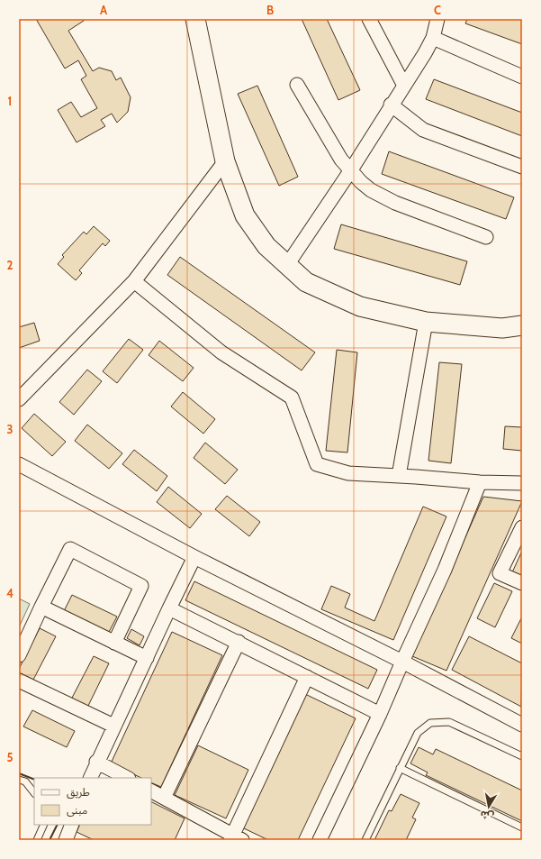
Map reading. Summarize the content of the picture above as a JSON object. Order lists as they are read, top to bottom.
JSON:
{
  "legend": ["طريق", "مبنى"],
  "north": "bottom",
  "grid": {
    "columns": ["A", "B", "C"],
    "rows": [
      "1",
      "2",
      "3",
      "4",
      "5"
    ]
  }
}
